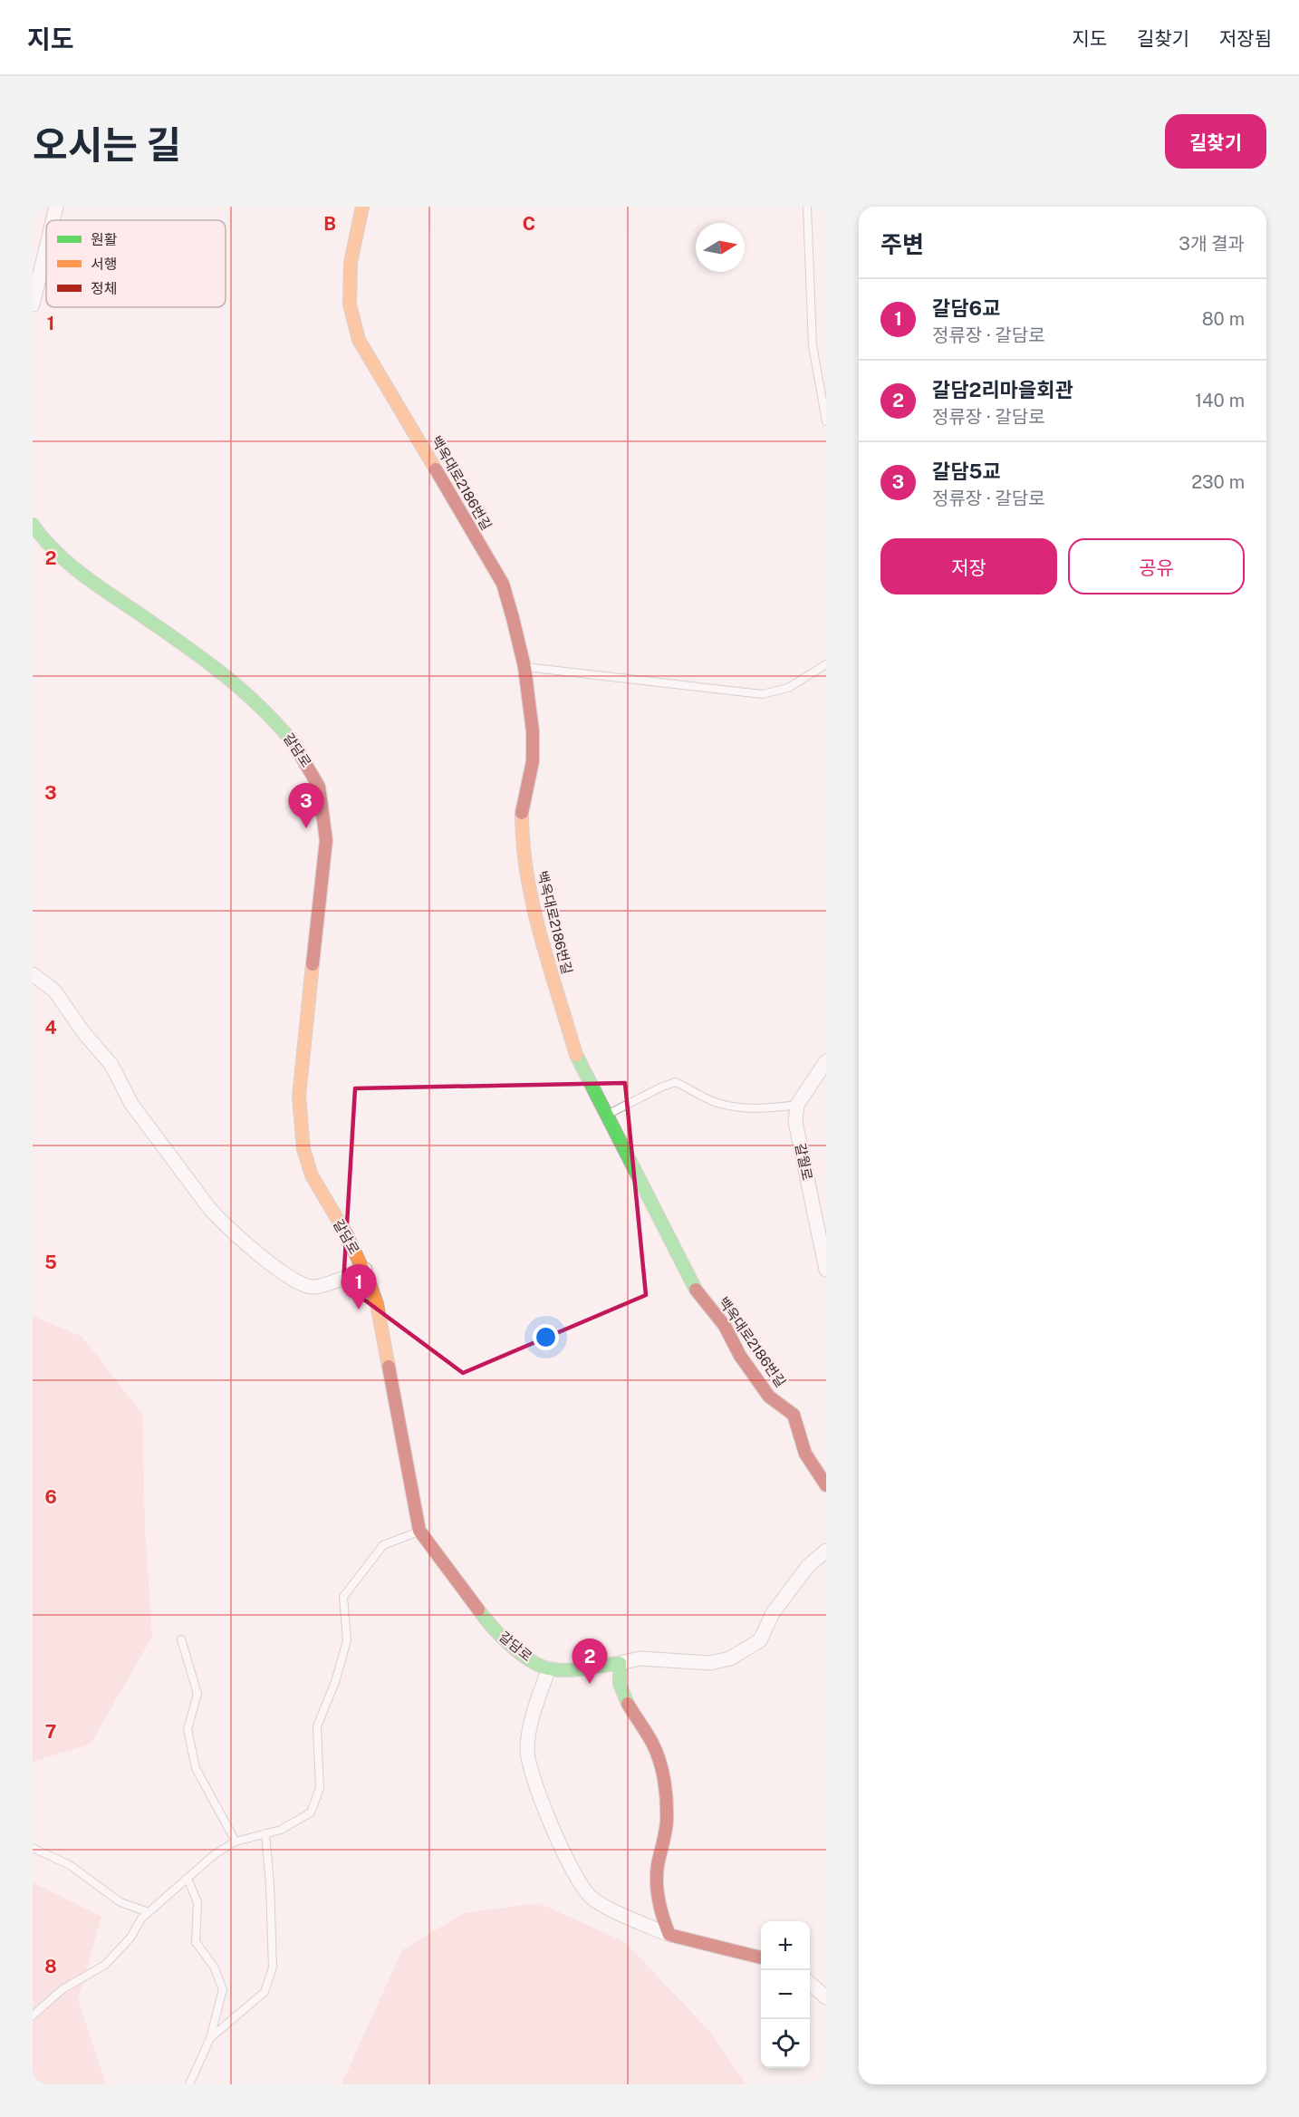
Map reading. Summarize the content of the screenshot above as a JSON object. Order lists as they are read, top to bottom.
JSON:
{
  "streets": {
    "street": ["백옥대로2186번길", "갈담로", "갈월로"]
  },
  "legend": ["원활", "서행", "정체"],
  "north": "right",
  "page": {
    "header": "지도",
    "nav": ["지도", "길찾기", "저장됨"],
    "title": "오시는 길",
    "buttons": [
      "길찾기",
      ["저장", "공유"]
    ],
    "heading": ["주변", "3개 결과"],
    "list": [
      {
        "mark": "1",
        "name": "갈담6교",
        "note": "정류장 · 갈담로",
        "value": "80 m"
      },
      {
        "mark": "2",
        "name": "갈담2리마을회관",
        "note": "정류장 · 갈담로",
        "value": "140 m"
      },
      {
        "mark": "3",
        "name": "갈담5교",
        "note": "정류장 · 갈담로",
        "value": "230 m"
      }
    ],
    "pins": ["3", "1", "2"],
    "map_buttons": ["+", "−"]
  },
  "grid": {
    "columns": ["B", "C"],
    "rows": [
      "1",
      "2",
      "3",
      "4",
      "5",
      "6",
      "7",
      "8"
    ]
  }
}
